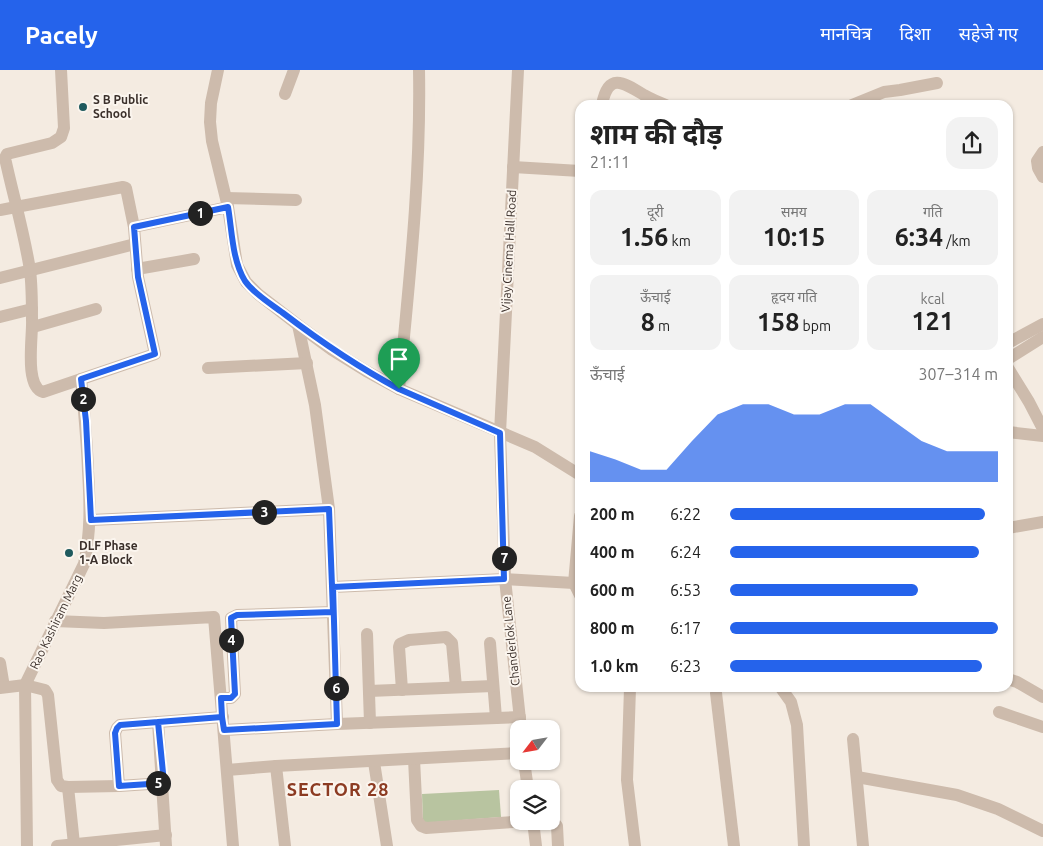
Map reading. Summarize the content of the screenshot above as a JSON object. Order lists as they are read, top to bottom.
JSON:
{
  "streets": {
    "street": ["Vijay Cinema Hall Road", "Rao Kashiram Marg", "Chanderlok Lane"]
  },
  "crossings": [
    ["Vijay Cinema Hall Road", "Chanderlok Lane"]
  ],
  "districts": ["SECTOR 28"],
  "places": ["S B Public School", "DLF Phase 1-A Block"],
  "north": "bottom left",
  "page": {
    "header": "Pacely",
    "nav": ["मानचित्र", "दिशा", "सहेजे गए"],
    "heading": ["शाम की दौड़", "21:11"],
    "stats": [
      ["दूरी", "1.56 km"],
      ["समय", "10:15"],
      ["गति", "6:34 /km"],
      ["ऊँचाई", "8 m"],
      ["हृदय गति", "158 bpm"],
      ["kcal", "121"]
    ],
    "pins": [
      "1",
      "2",
      "3",
      "7",
      "4",
      "6",
      "5"
    ],
    "chart": ["ऊँचाई", "307–314 m"],
    "list": [
      {
        "name": "200 m",
        "note": "6:22"
      },
      {
        "name": "400 m",
        "note": "6:24"
      },
      {
        "name": "600 m",
        "note": "6:53"
      },
      {
        "name": "800 m",
        "note": "6:17"
      },
      {
        "name": "1.0 km",
        "note": "6:23"
      }
    ]
  }
}
